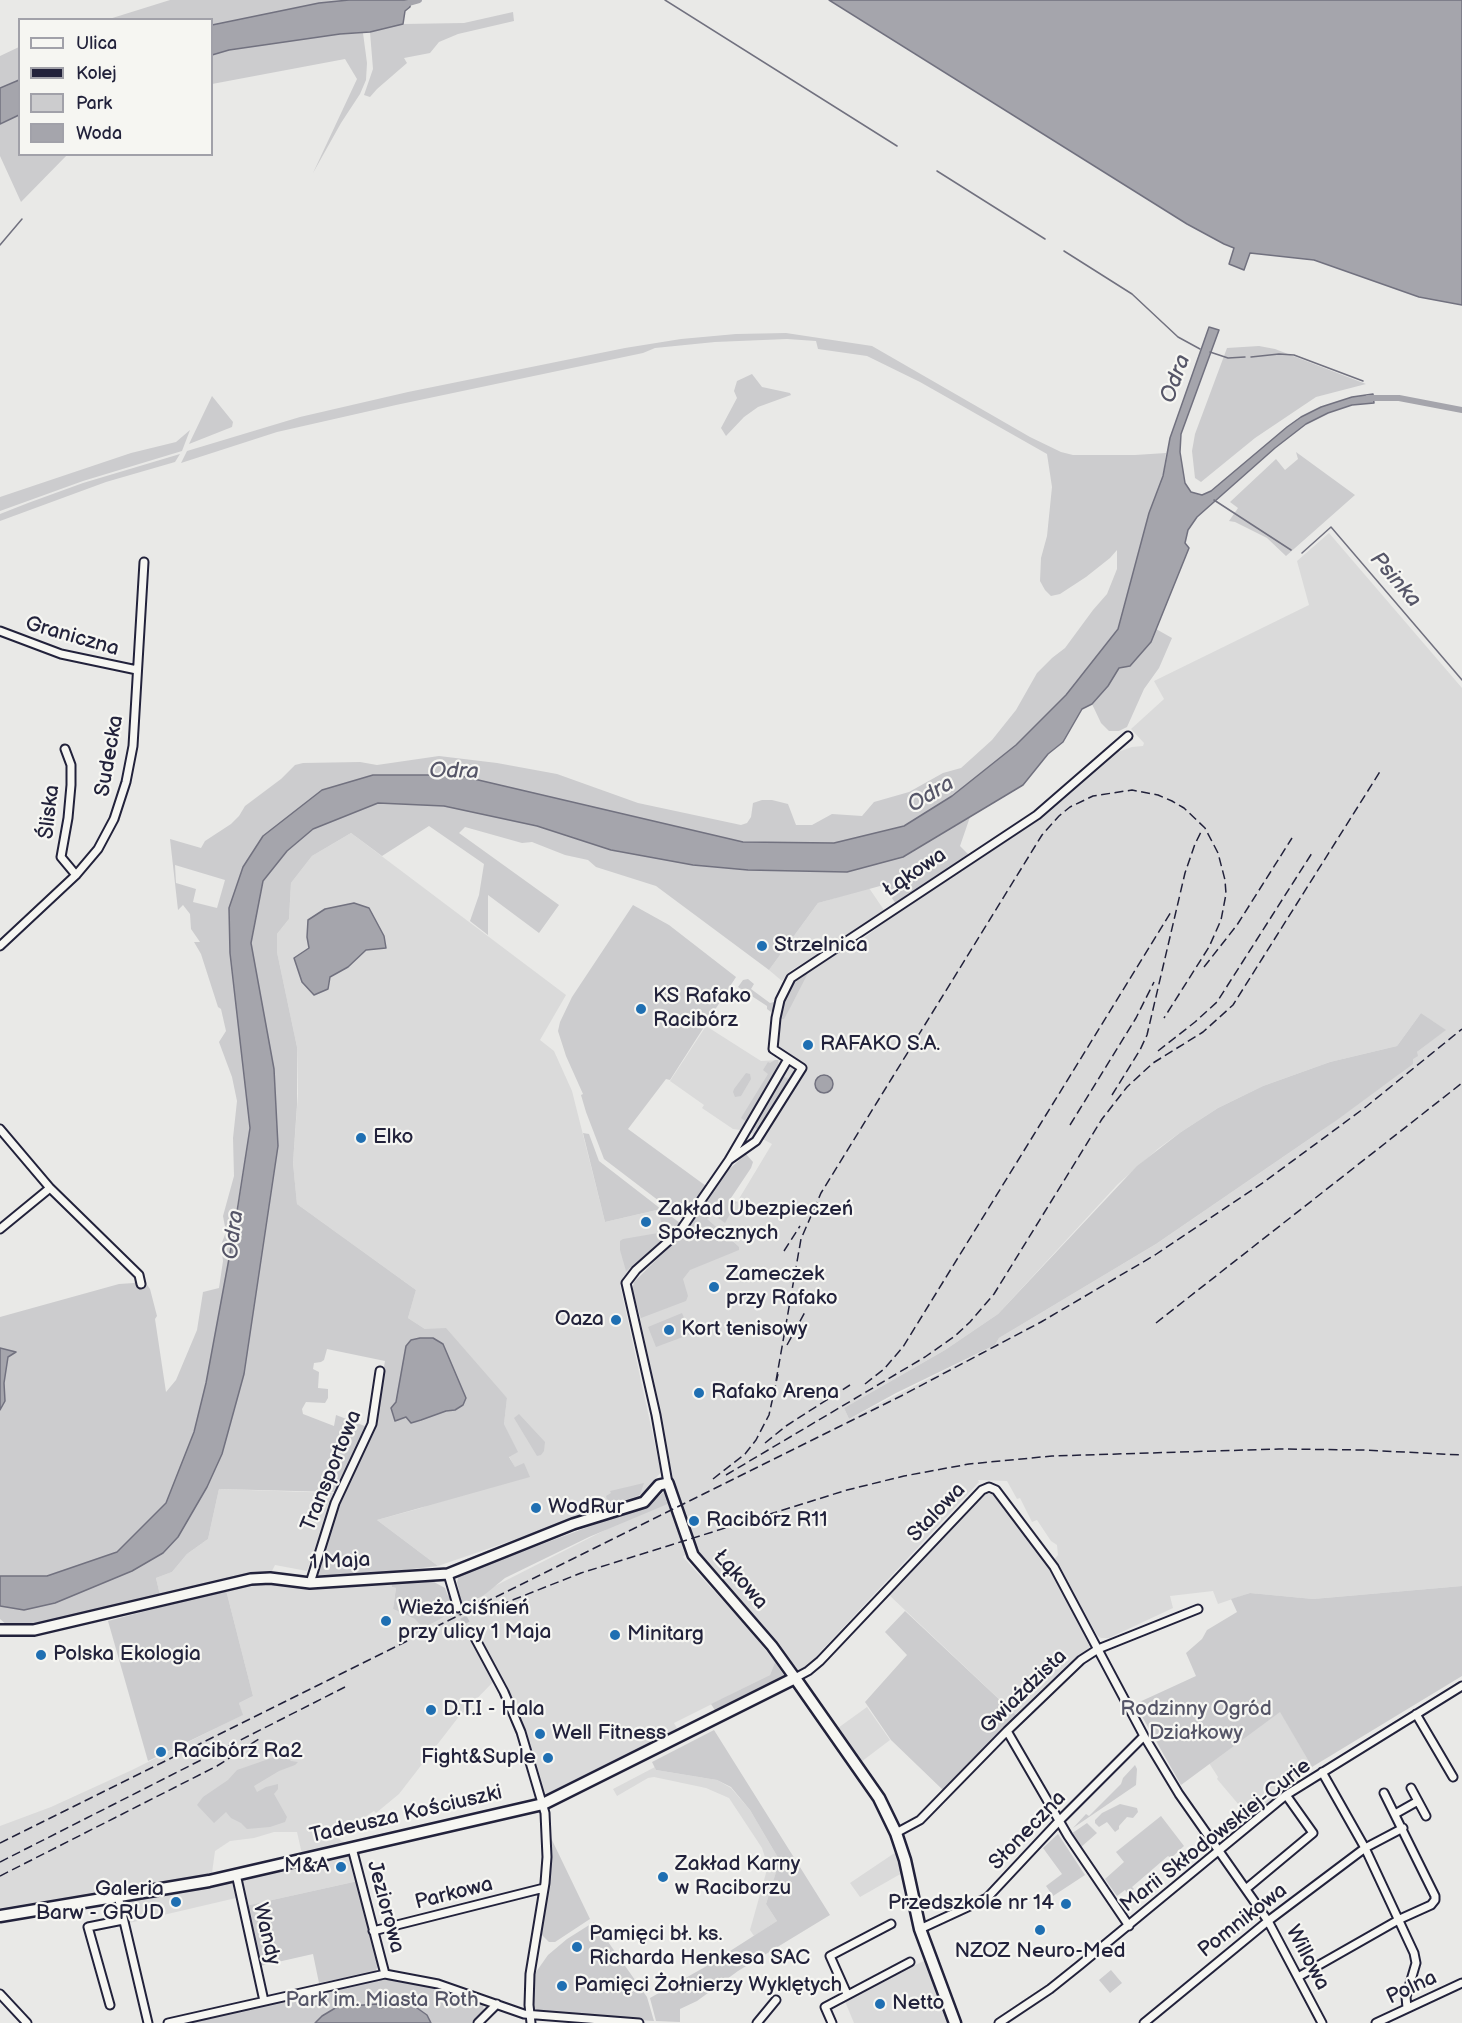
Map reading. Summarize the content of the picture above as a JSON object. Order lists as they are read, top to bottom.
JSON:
{
  "streets": {
    "main road": ["Łąkowa", "Tadeusza Kościuszki"],
    "street": [
      "Graniczna",
      "Sudecka",
      "Śliska",
      "Transportowa",
      "Stalowa",
      "1 Maja",
      "Gwiaździsta",
      "Słoneczna",
      "Marii Skłodowskiej-Curie",
      "Parkowa",
      "Jeziorowa",
      "Pomnikowa",
      "Wandy",
      "Willowa",
      "Polna"
    ]
  },
  "crossings": [
    ["Graniczna", "Sudecka"],
    ["Sudecka", "Śliska"],
    ["Łąkowa", "Stalowa"],
    ["Łąkowa", "1 Maja"],
    ["Łąkowa", "Gwiaździsta"],
    ["Łąkowa", "Tadeusza Kościuszki"],
    ["Łąkowa", "Słoneczna"],
    ["Transportowa", "1 Maja"],
    ["Stalowa", "Gwiaździsta"],
    ["Stalowa", "Tadeusza Kościuszki"],
    ["Stalowa", "Willowa"],
    ["Gwiaździsta", "Willowa"],
    ["Tadeusza Kościuszki", "Jeziorowa"],
    ["Tadeusza Kościuszki", "Wandy"],
    ["Słoneczna", "Willowa"],
    ["Marii Skłodowskiej-Curie", "Willowa"],
    ["Parkowa", "Jeziorowa"],
    ["Pomnikowa", "Willowa"]
  ],
  "water": ["Odra", "Psinka"],
  "parks": ["Rodzinny Ogród Działkowy", "Park im. Miasta Roth"],
  "places": [
    "Strzelnica",
    "KS Rafako Racibórz",
    "RAFAKO S.A.",
    "Elko",
    "Zakład Ubezpieczeń Społecznych",
    "Zameczek przy Rafako",
    "Oaza",
    "Kort tenisowy",
    "Rafako Arena",
    "WodRur",
    "Racibórz R11",
    "Wieża ciśnień przy ulicy 1 Maja",
    "Minitarg",
    "Polska Ekologia",
    "D.T.I - Hala",
    "Well Fitness",
    "Racibórz Ra2",
    "Fight&Suple",
    "M&A",
    "Zakład Karny w Raciborzu",
    "Galeria Barw - GRUD",
    "Przedszkole nr 14",
    "NZOZ Neuro-Med",
    "Pamięci bł. ks. Richarda Henkesa SAC",
    "Pamięci Żołnierzy Wyklętych",
    "Netto"
  ],
  "legend": [
    "Ulica",
    "Kolej",
    "Park",
    "Woda"
  ]
}
